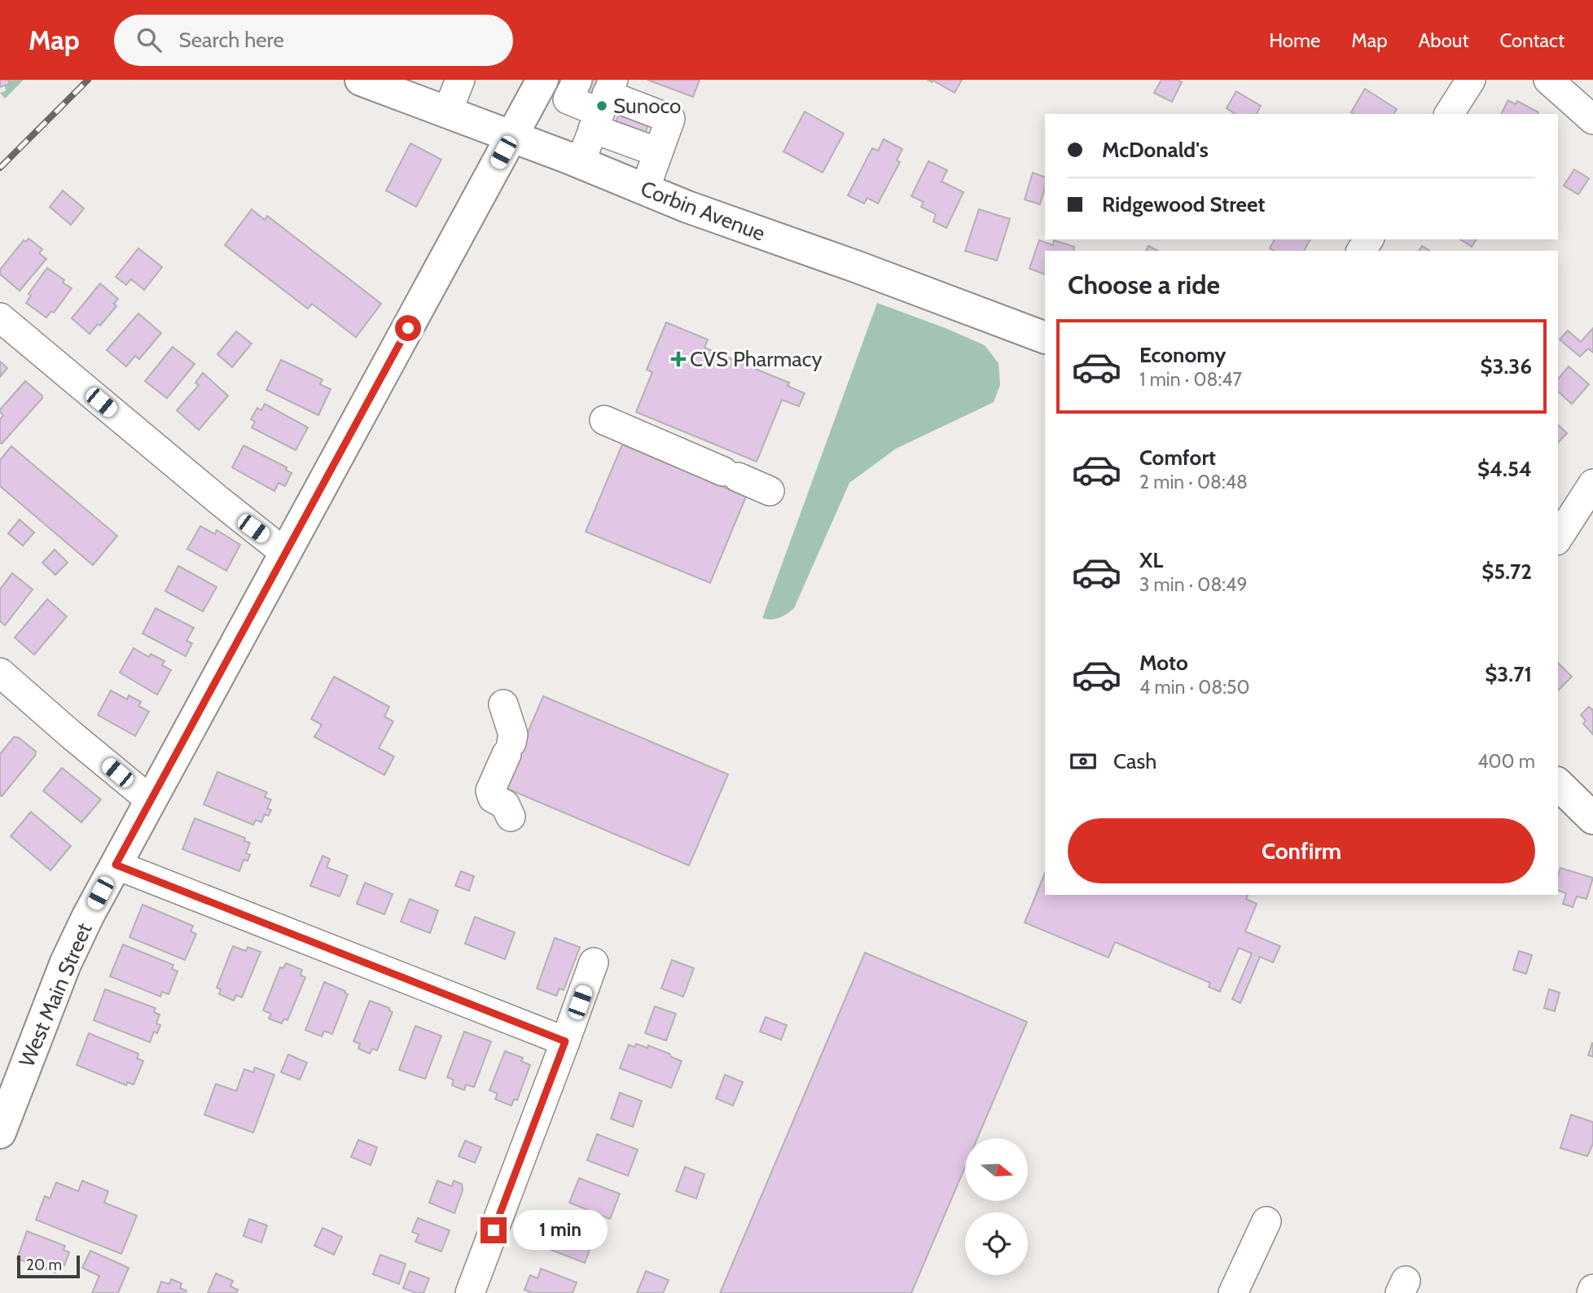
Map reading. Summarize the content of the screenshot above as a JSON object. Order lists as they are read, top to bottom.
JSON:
{
  "streets": {
    "main road": ["Corbin Avenue", "West Main Street"]
  },
  "crossings": [
    ["Corbin Avenue", "West Main Street"]
  ],
  "places": {
    "other": ["Sunoco"],
    "health": ["CVS Pharmacy"]
  },
  "scale_bar": "20 m",
  "north": "right",
  "page": {
    "header": "Map",
    "search": "Search here",
    "nav": [
      "Home",
      "Map",
      "About",
      "Contact"
    ],
    "banner": ["McDonald's", "Ridgewood Street"],
    "heading": "Choose a ride",
    "list": [
      {
        "name": "Economy",
        "note": "1 min · 08:47",
        "value": "$3.36"
      },
      {
        "name": "Comfort",
        "note": "2 min · 08:48",
        "value": "$4.54"
      },
      {
        "name": "XL",
        "note": "3 min · 08:49",
        "value": "$5.72"
      },
      {
        "name": "Moto",
        "note": "4 min · 08:50",
        "value": "$3.71"
      }
    ],
    "pay": ["Cash", "400 m"],
    "buttons": "Confirm",
    "bubble": "1 min",
    "scale": "20 m"
  }
}
